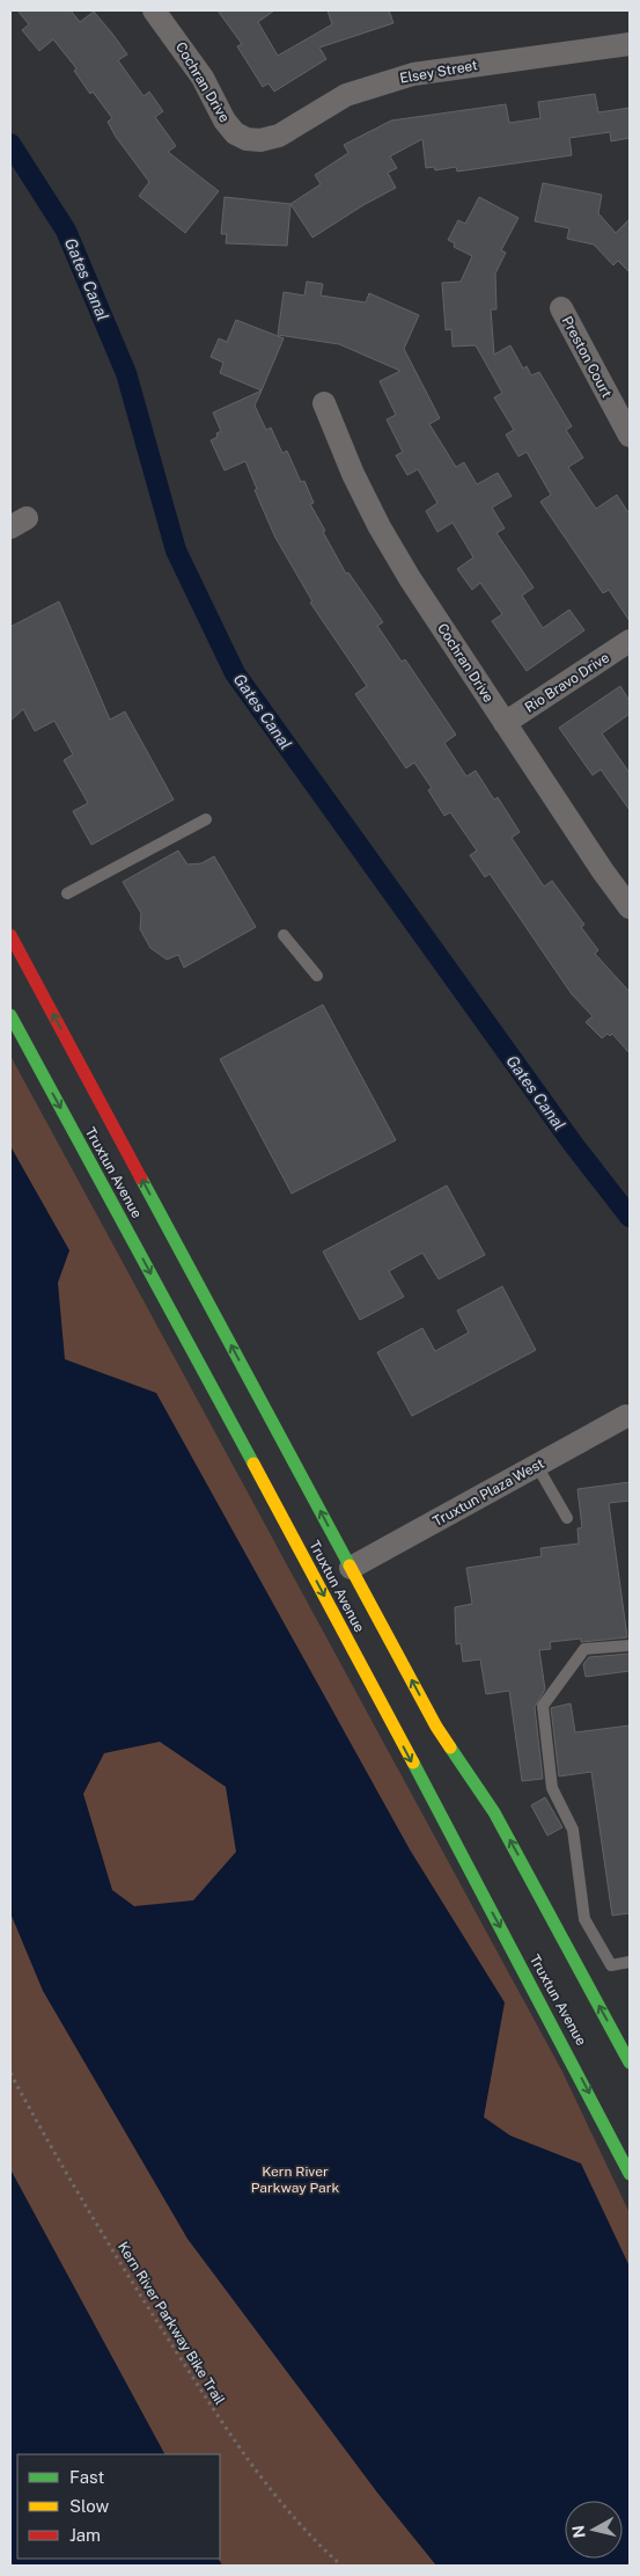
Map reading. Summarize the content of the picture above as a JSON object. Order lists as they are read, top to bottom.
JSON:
{
  "streets": {
    "main road": ["Truxtun Avenue"],
    "street": [
      "Elsey Street",
      "Cochran Drive",
      "Preston Court",
      "Rio Bravo Drive",
      "Truxtun Plaza West"
    ],
    "path": ["Kern River Parkway Bike Trail"]
  },
  "crossings": [
    ["Elsey Street", "Cochran Drive"],
    ["Cochran Drive", "Rio Bravo Drive"],
    ["Truxtun Avenue", "Truxtun Plaza West"]
  ],
  "water": ["Gates Canal"],
  "parks": ["Kern River Parkway Park"],
  "legend": ["Fast", "Slow", "Jam"],
  "north": "left"
}
